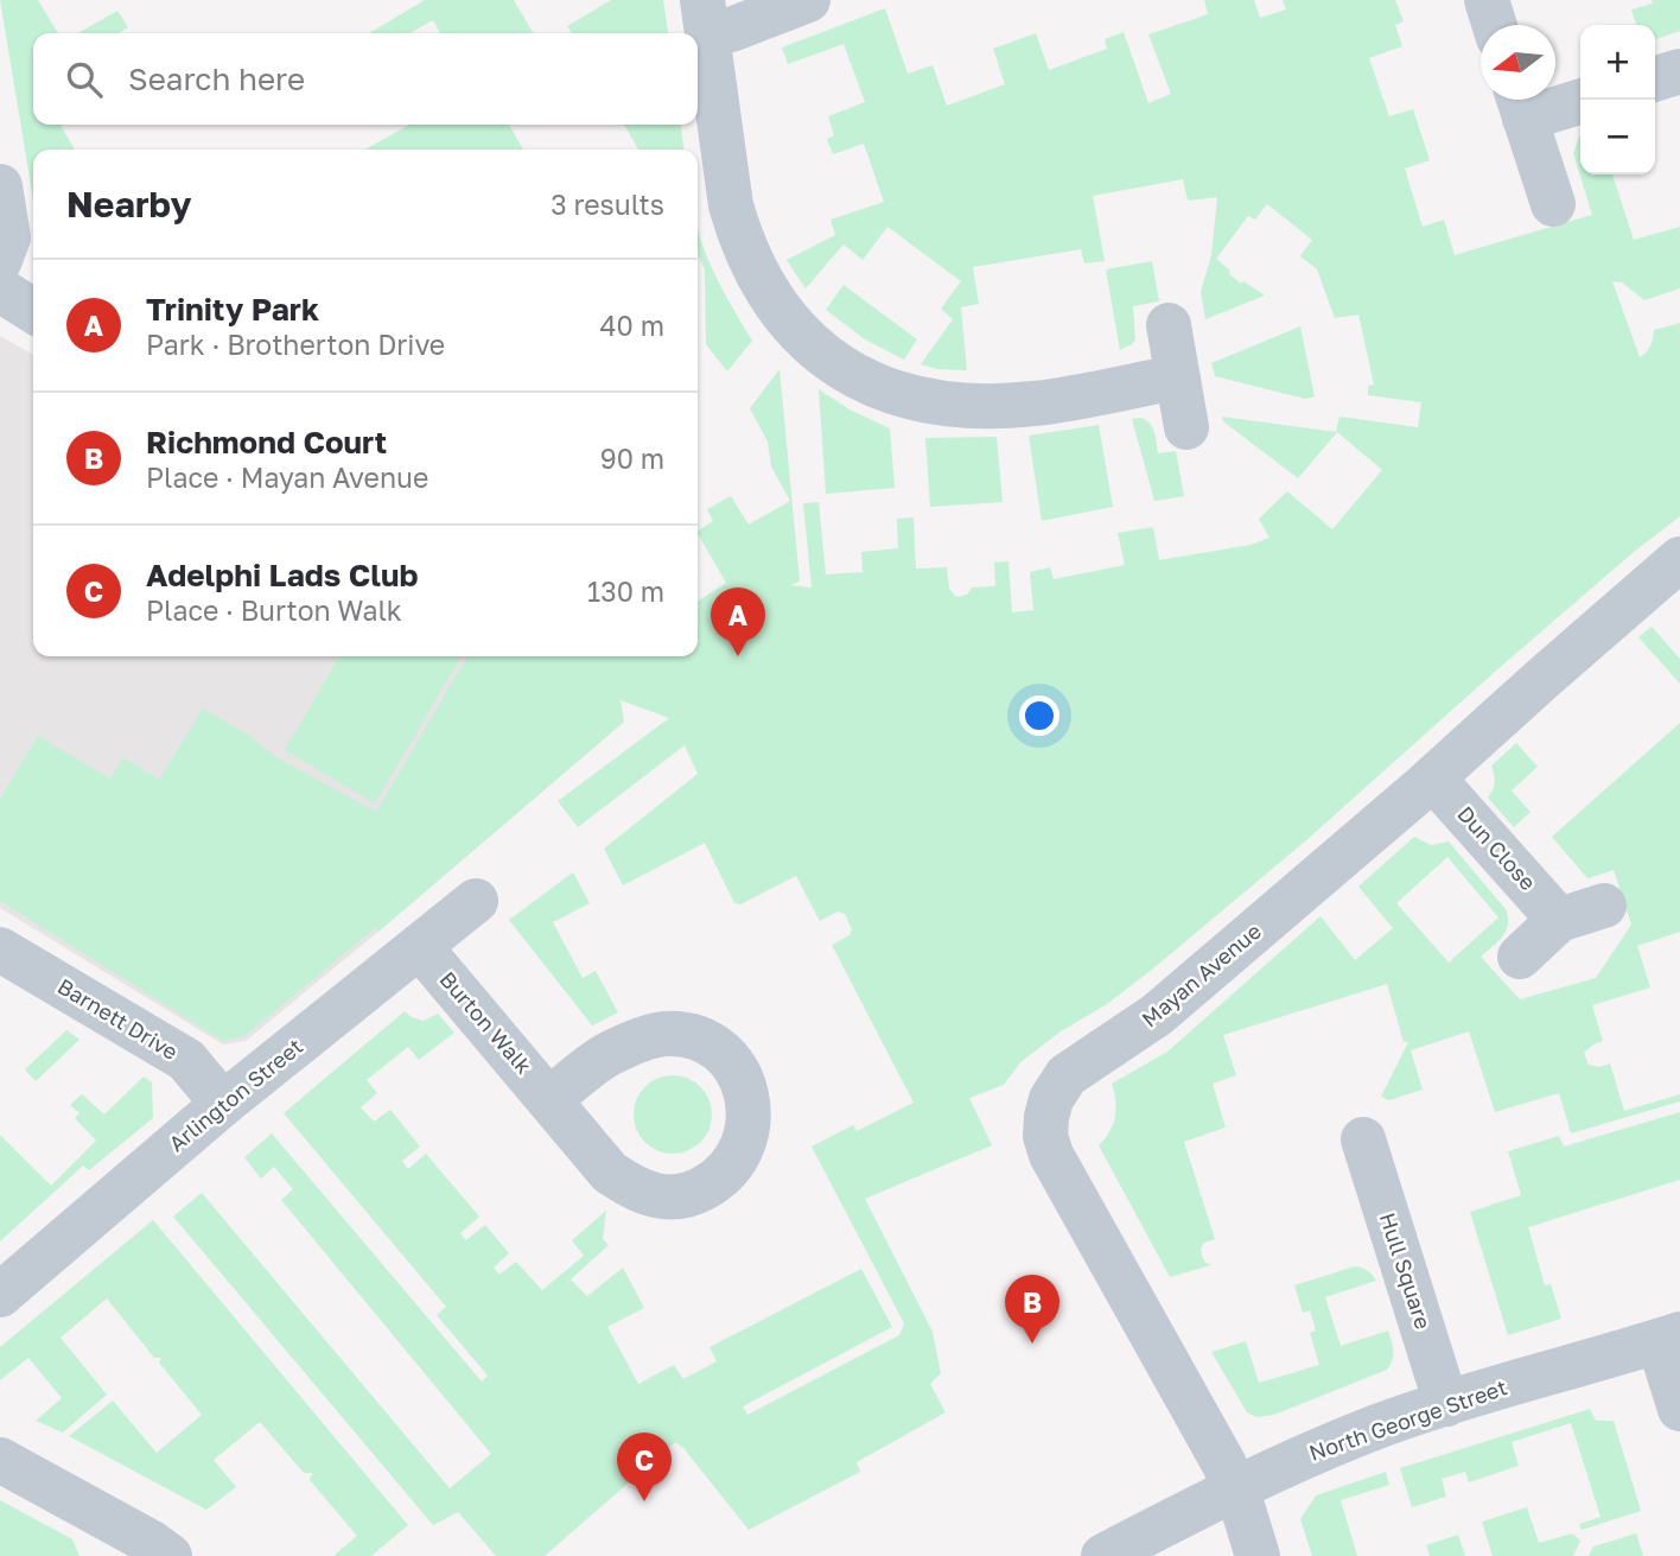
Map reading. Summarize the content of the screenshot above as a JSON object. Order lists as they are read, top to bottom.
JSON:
{
  "streets": {
    "street": [
      "Dun Close",
      "Mayan Avenue",
      "Barnett Drive",
      "Burton Walk",
      "Arlington Street",
      "Hull Square",
      "North George Street"
    ]
  },
  "crossings": [
    ["Dun Close", "Mayan Avenue"],
    ["Mayan Avenue", "North George Street"],
    ["Barnett Drive", "Arlington Street"],
    ["Burton Walk", "Arlington Street"],
    ["Hull Square", "North George Street"]
  ],
  "north": "left",
  "page": {
    "map_buttons": ["+", "−"],
    "search": "Search here",
    "heading": ["Nearby", "3 results"],
    "list": [
      {
        "mark": "A",
        "name": "Trinity Park",
        "note": "Park · Brotherton Drive",
        "value": "40 m"
      },
      {
        "mark": "B",
        "name": "Richmond Court",
        "note": "Place · Mayan Avenue",
        "value": "90 m"
      },
      {
        "mark": "C",
        "name": "Adelphi Lads Club",
        "note": "Place · Burton Walk",
        "value": "130 m"
      }
    ],
    "pins": ["A", "B", "C"]
  }
}
